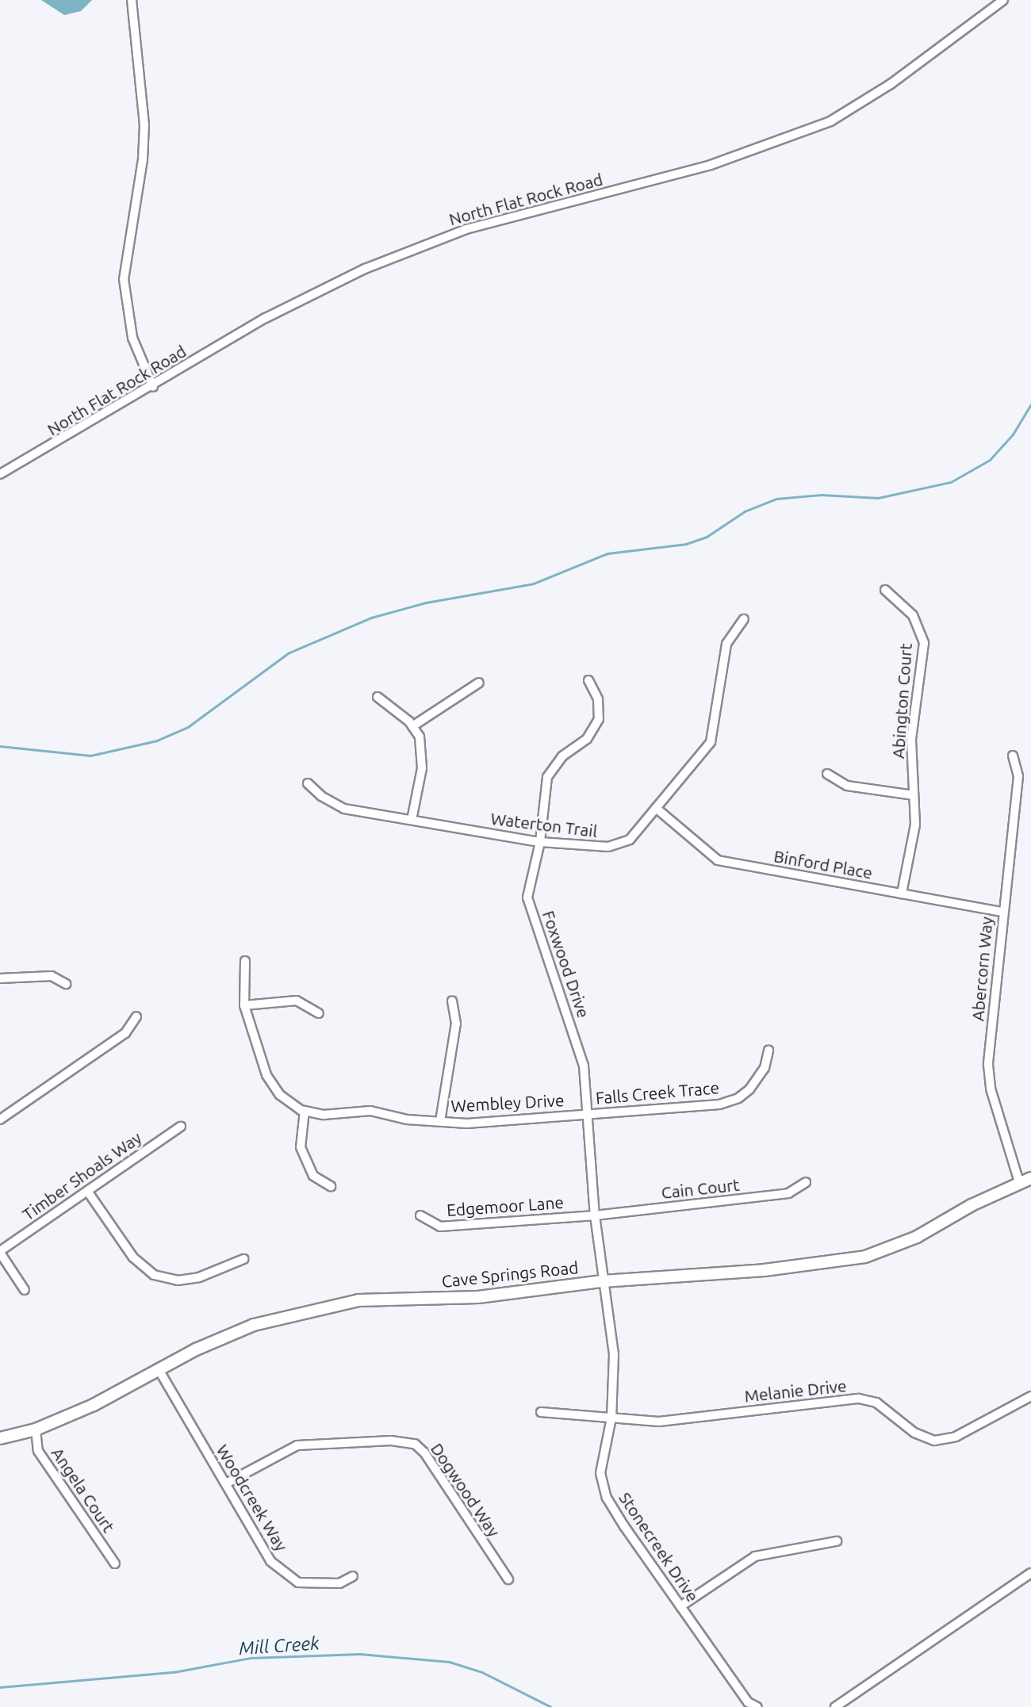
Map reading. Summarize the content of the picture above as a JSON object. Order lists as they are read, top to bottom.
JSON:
{
  "streets": {
    "street": [
      "North Flat Rock Road",
      "Abington Court",
      "Waterton Trail",
      "Binford Place",
      "Foxwood Drive",
      "Abercorn Way",
      "Falls Creek Trace",
      "Wembley Drive",
      "Timber Shoals Way",
      "Cain Court",
      "Edgemoor Lane",
      "Cave Springs Road",
      "Melanie Drive",
      "Angela Court",
      "Dogwood Way",
      "Woodcreek Way",
      "Stonecreek Drive"
    ]
  },
  "crossings": [
    ["Abington Court", "Binford Place"],
    ["Waterton Trail", "Binford Place"],
    ["Waterton Trail", "Foxwood Drive"],
    ["Binford Place", "Abercorn Way"],
    ["Foxwood Drive", "Falls Creek Trace"],
    ["Foxwood Drive", "Wembley Drive"],
    ["Foxwood Drive", "Cain Court"],
    ["Foxwood Drive", "Edgemoor Lane"],
    ["Foxwood Drive", "Cave Springs Road"],
    ["Foxwood Drive", "Stonecreek Drive"],
    ["Abercorn Way", "Cave Springs Road"],
    ["Falls Creek Trace", "Wembley Drive"],
    ["Cain Court", "Edgemoor Lane"],
    ["Cave Springs Road", "Angela Court"],
    ["Cave Springs Road", "Woodcreek Way"],
    ["Cave Springs Road", "Stonecreek Drive"],
    ["Melanie Drive", "Stonecreek Drive"],
    ["Dogwood Way", "Woodcreek Way"]
  ],
  "water": ["Mill Creek"]
}
